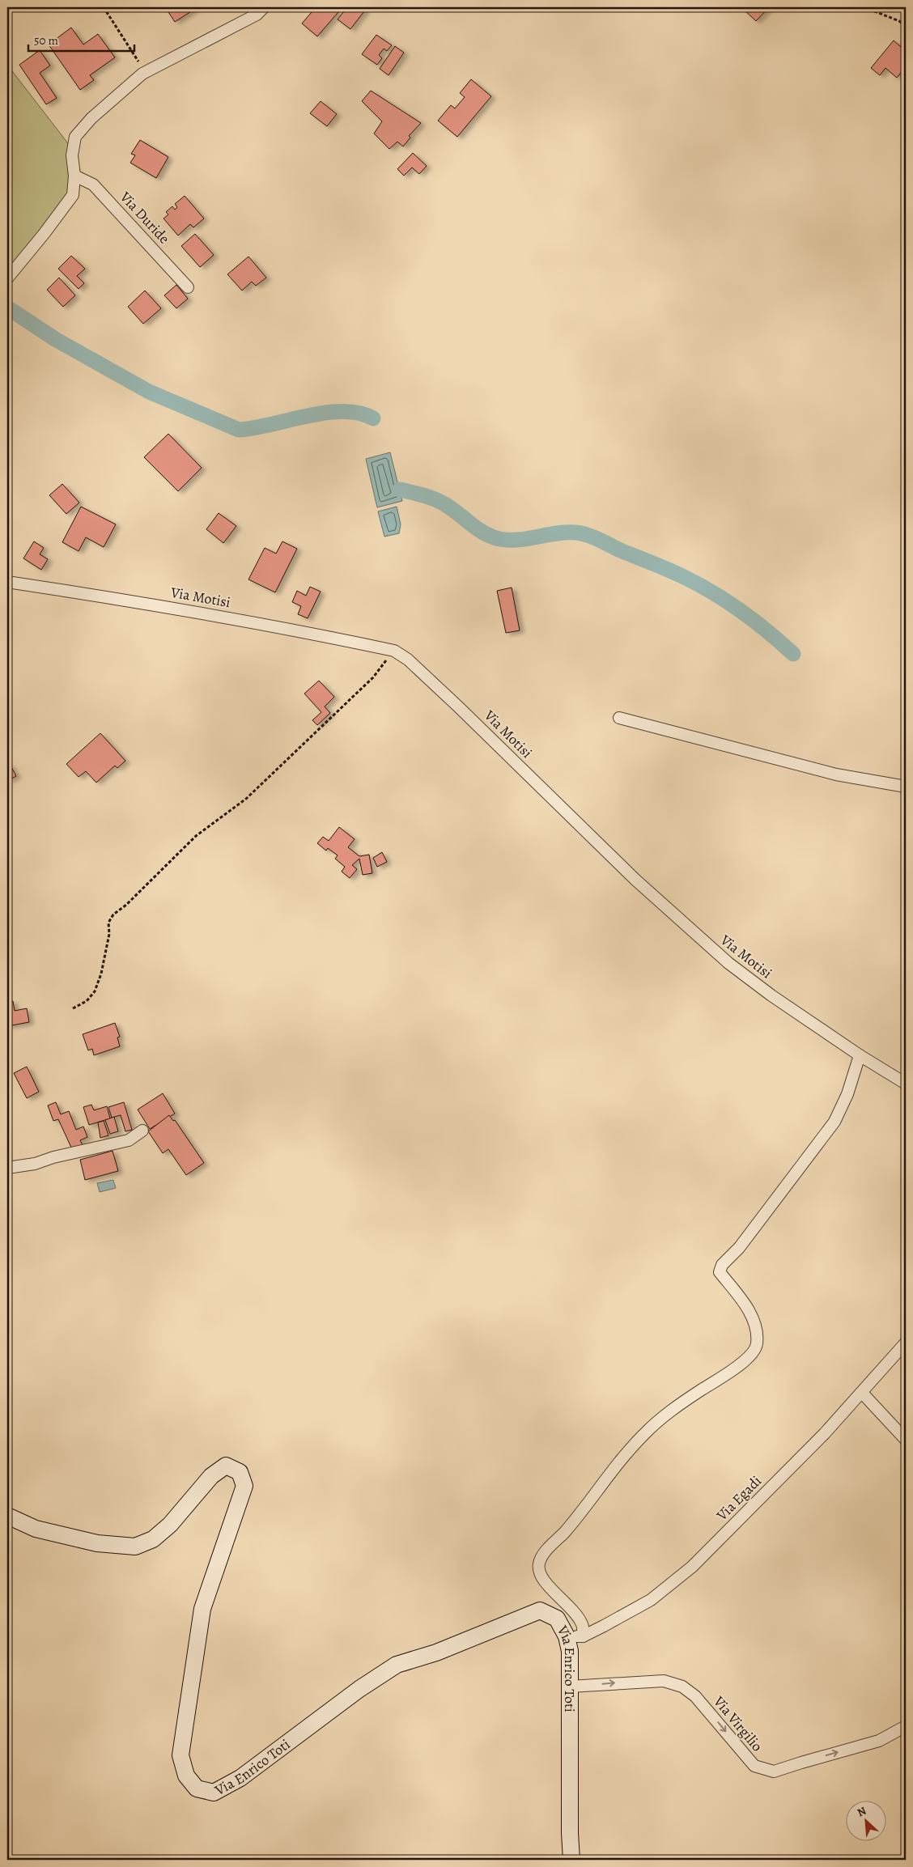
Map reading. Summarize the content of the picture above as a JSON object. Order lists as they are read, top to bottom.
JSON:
{
  "streets": {
    "main road": ["Via Enrico Toti"],
    "street": [
      "Via Duride",
      "Via Motisi",
      "Via Egadi",
      "Via Virgilio"
    ]
  },
  "crossings": [
    ["Via Egadi", "Via Enrico Toti"],
    ["Via Enrico Toti", "Via Virgilio"]
  ],
  "one_way": ["Via Virgilio"],
  "scale_bar": "50 m",
  "north": "top left"
}
